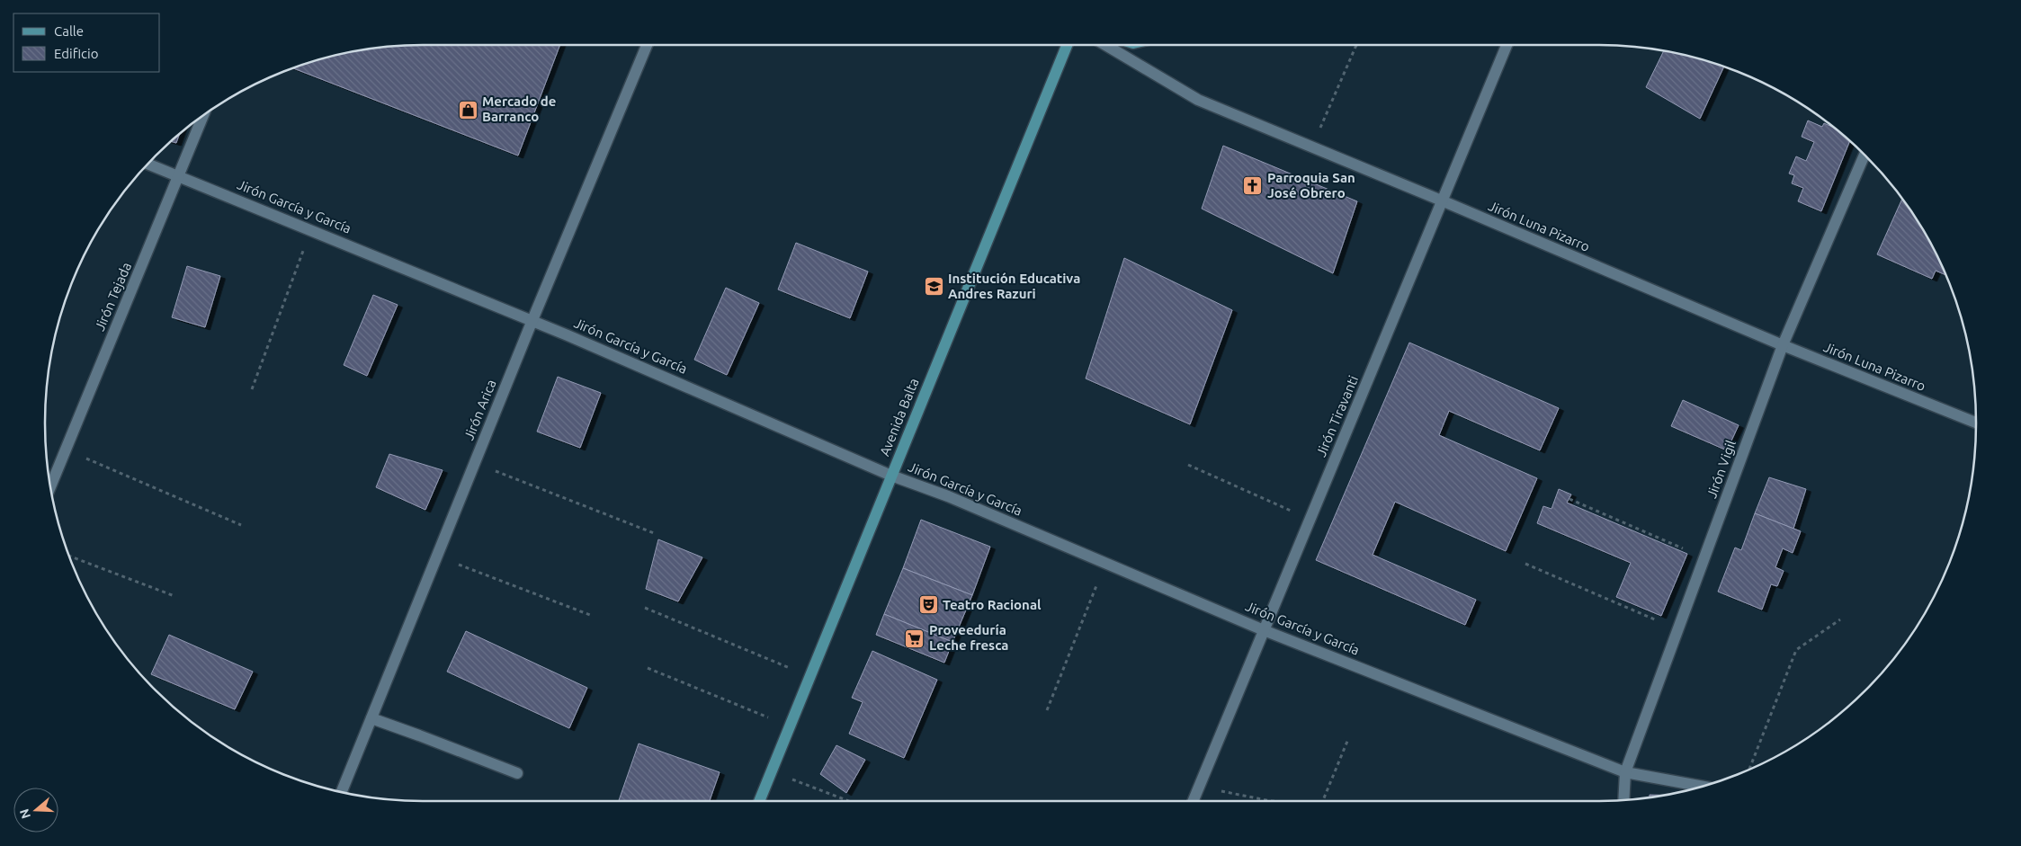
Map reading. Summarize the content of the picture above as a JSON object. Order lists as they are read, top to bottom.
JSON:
{
  "streets": {
    "main road": ["Avenida Balta"],
    "street": [
      "Jirón García y García",
      "Jirón Luna Pizarro",
      "Jirón Tejada",
      "Jirón Arica",
      "Jirón Tiravanti",
      "Jirón Vigil"
    ]
  },
  "crossings": [
    ["Jirón García y García", "Jirón Tejada"],
    ["Jirón García y García", "Jirón Arica"],
    ["Jirón García y García", "Jirón Tiravanti"],
    ["Jirón García y García", "Avenida Balta"],
    ["Jirón García y García", "Jirón Vigil"],
    ["Jirón Luna Pizarro", "Jirón Tiravanti"],
    ["Jirón Luna Pizarro", "Jirón Vigil"]
  ],
  "places": {
    "shop": ["Mercado de Barranco"],
    "church": ["Parroquia San José Obrero"],
    "school or university": ["Institución Educativa Andres Razuri"],
    "theatre": ["Teatro Racional"],
    "supermarket": ["Proveeduría Leche fresca"]
  },
  "legend": ["Calle", "Edificio"],
  "north": "left"
}
